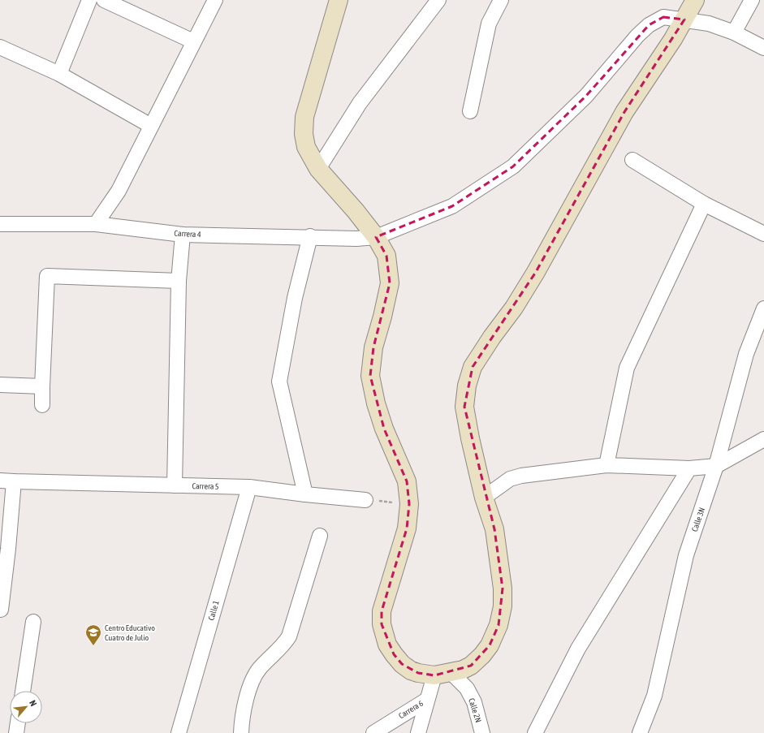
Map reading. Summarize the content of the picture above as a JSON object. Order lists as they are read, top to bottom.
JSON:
{
  "streets": {
    "street": [
      "Carrera 4",
      "Carrera 5",
      "Calle 3N",
      "Calle 1",
      "Carrera 6",
      "Calle 2N"
    ]
  },
  "crossings": [
    ["Carrera 5", "Calle 1"],
    ["Carrera 6", "Calle 2N"]
  ],
  "places": {
    "school or university": ["Centro Educativo Cuatro de Julio"]
  },
  "north": "top right"
}
